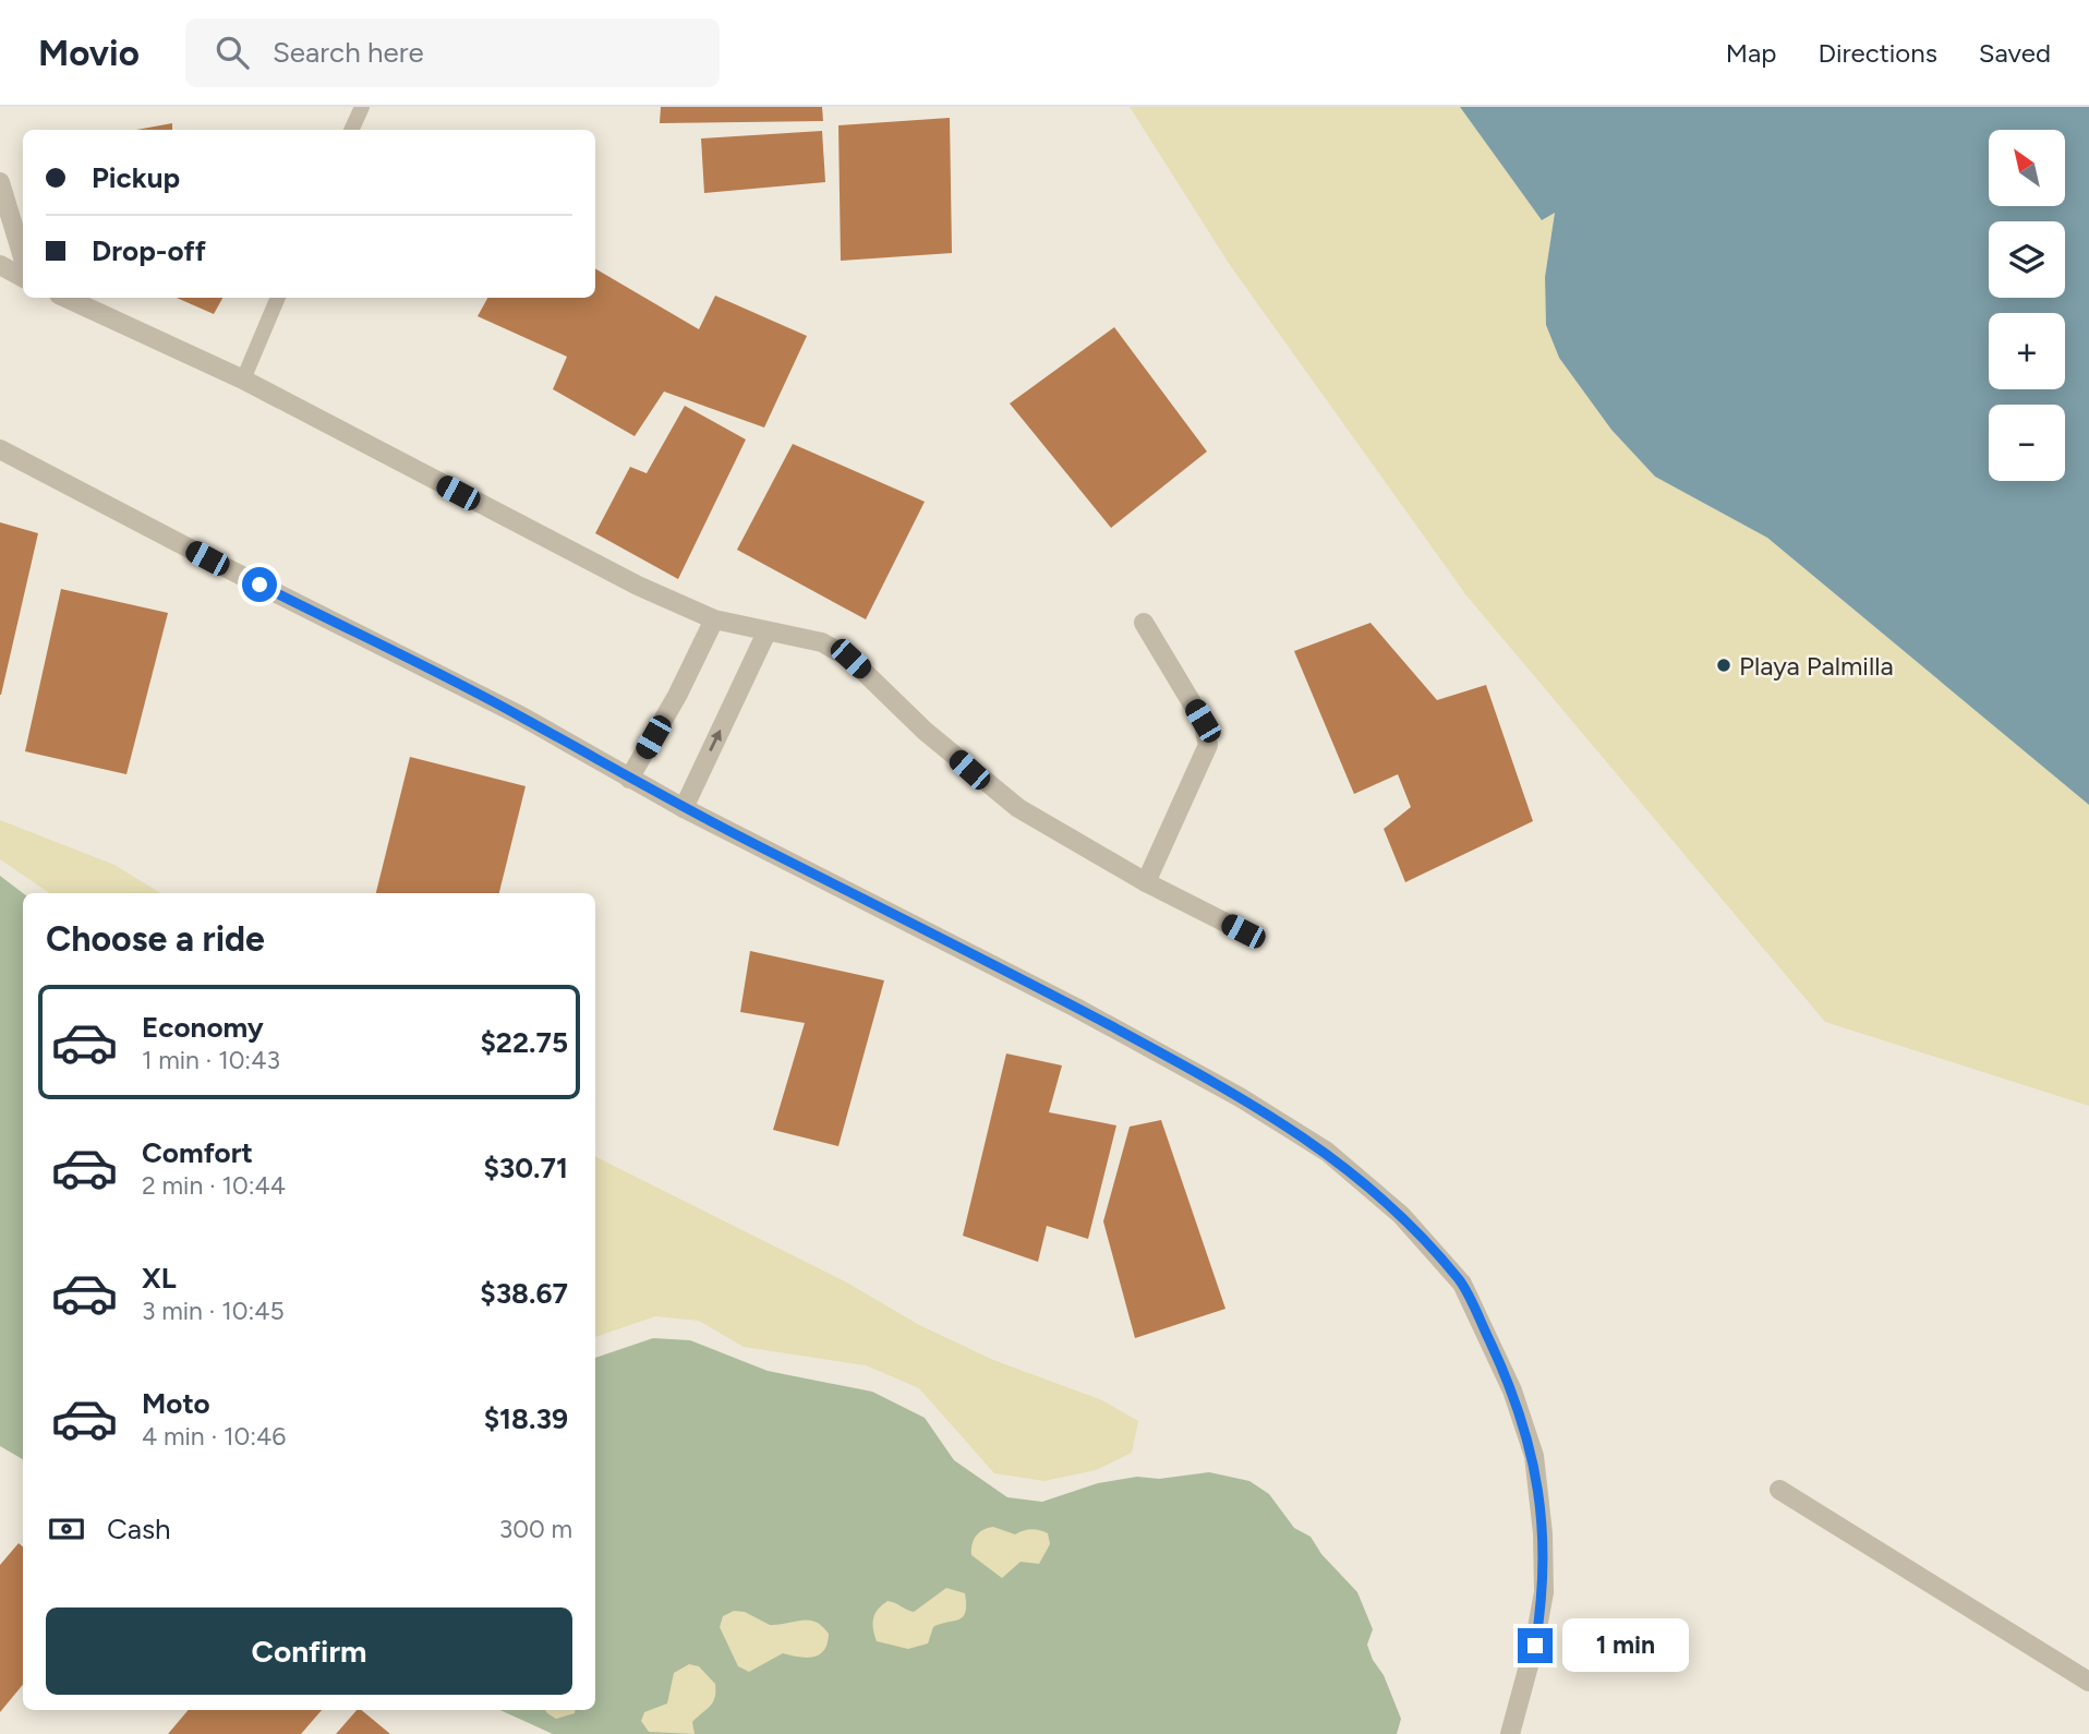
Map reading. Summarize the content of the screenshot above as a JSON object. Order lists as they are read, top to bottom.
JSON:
{
  "places": ["Playa Palmilla"],
  "north": "top left",
  "page": {
    "header": "Movio",
    "search": "Search here",
    "nav": ["Map", "Directions", "Saved"],
    "map_buttons": ["+", "−"],
    "banner": ["Pickup", "Drop-off"],
    "heading": "Choose a ride",
    "list": [
      {
        "name": "Economy",
        "note": "1 min · 10:43",
        "value": "$22.75"
      },
      {
        "name": "Comfort",
        "note": "2 min · 10:44",
        "value": "$30.71"
      },
      {
        "name": "XL",
        "note": "3 min · 10:45",
        "value": "$38.67"
      },
      {
        "name": "Moto",
        "note": "4 min · 10:46",
        "value": "$18.39"
      }
    ],
    "pay": ["Cash", "300 m"],
    "buttons": "Confirm",
    "bubble": "1 min"
  }
}
